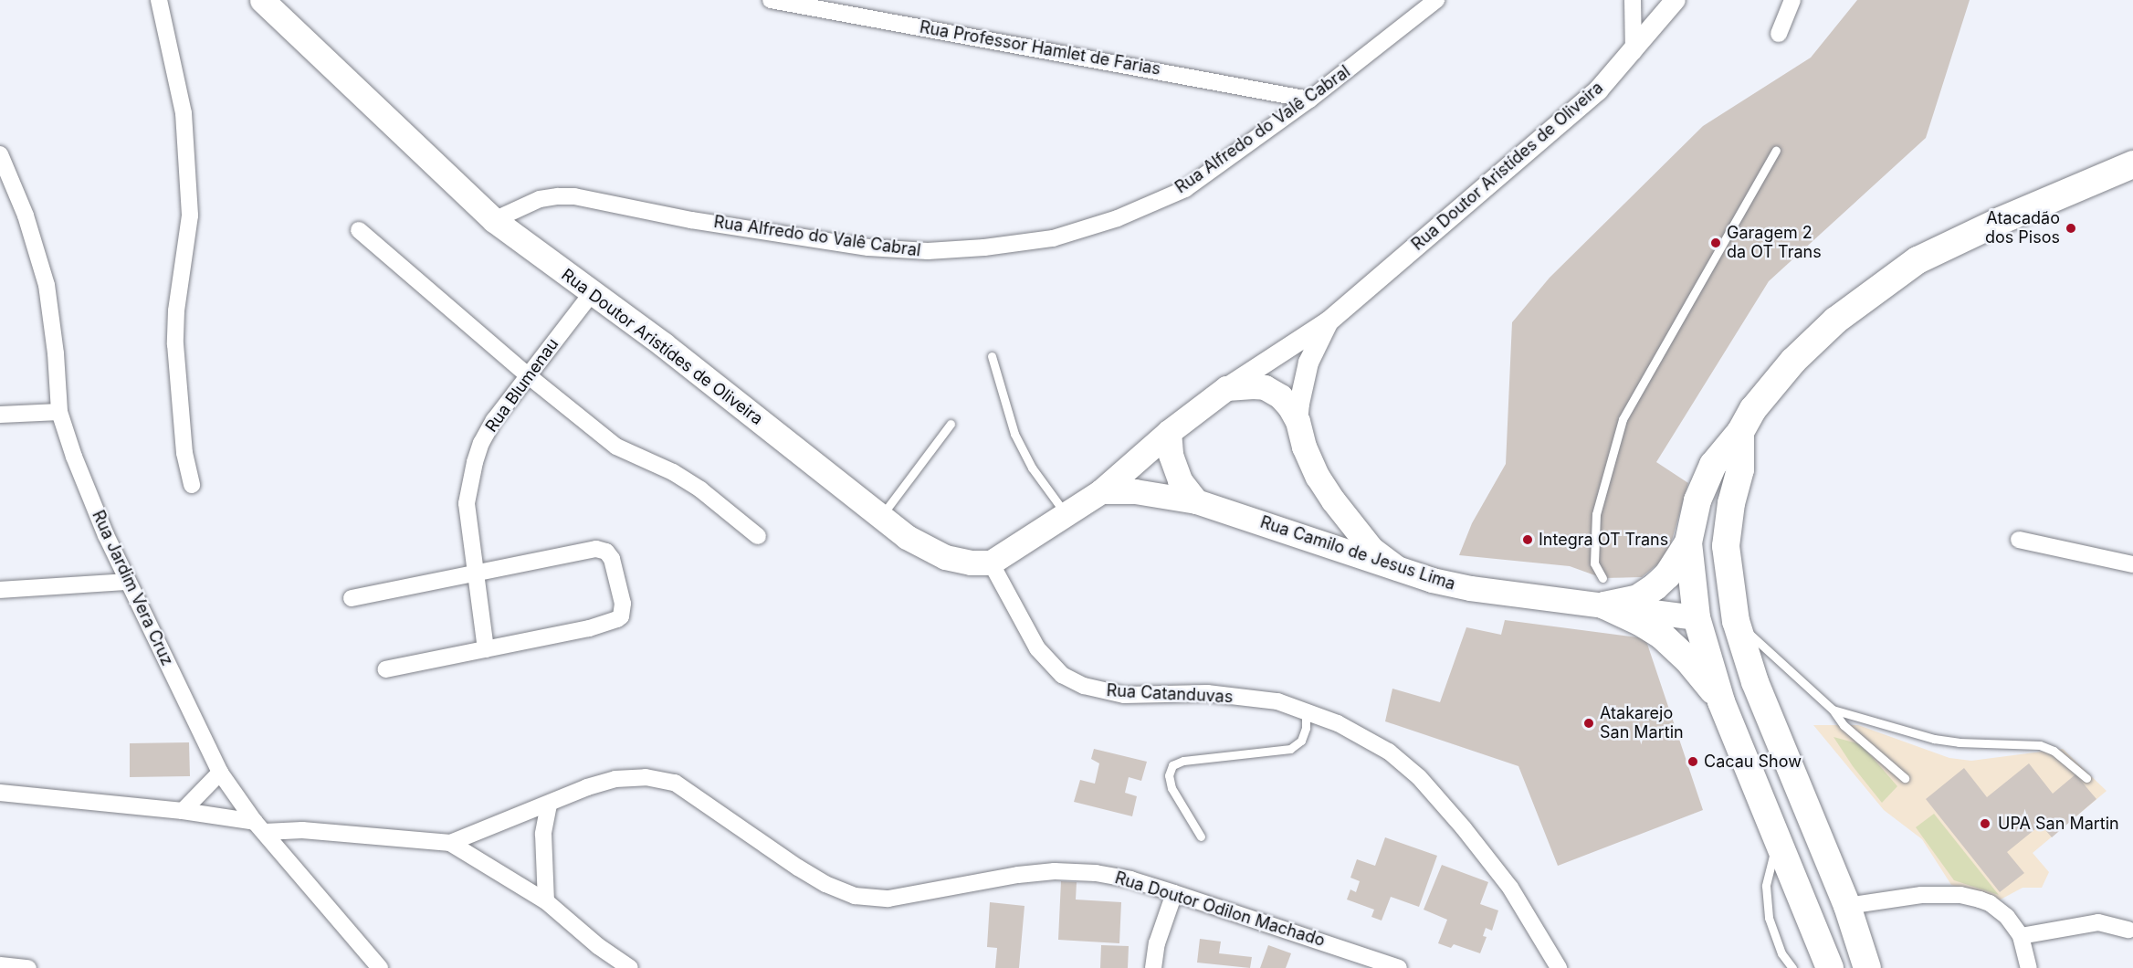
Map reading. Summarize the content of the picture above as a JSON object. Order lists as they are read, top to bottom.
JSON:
{
  "streets": {
    "main road": ["Rua Doutor Aristídes de Oliveira", "Rua Camilo de Jesus Lima"],
    "street": [
      "Rua Professor Hamlet de Farias",
      "Rua Alfredo do Valê Cabral",
      "Rua Blumenau",
      "Rua Jardim Vera Cruz",
      "Rua Catanduvas",
      "Rua Doutor Odilon Machado"
    ]
  },
  "crossings": [
    ["Rua Professor Hamlet de Farias", "Rua Alfredo do Valê Cabral"],
    ["Rua Alfredo do Valê Cabral", "Rua Doutor Aristídes de Oliveira"],
    ["Rua Doutor Aristídes de Oliveira", "Rua Blumenau"],
    ["Rua Doutor Aristídes de Oliveira", "Rua Catanduvas"],
    ["Rua Jardim Vera Cruz", "Rua Doutor Odilon Machado"]
  ],
  "places": [
    "Atacadão dos Pisos",
    "Garagem 2 da OT Trans",
    "Integra OT Trans",
    "Atakarejo San Martin",
    "Cacau Show",
    "UPA San Martin"
  ]
}
